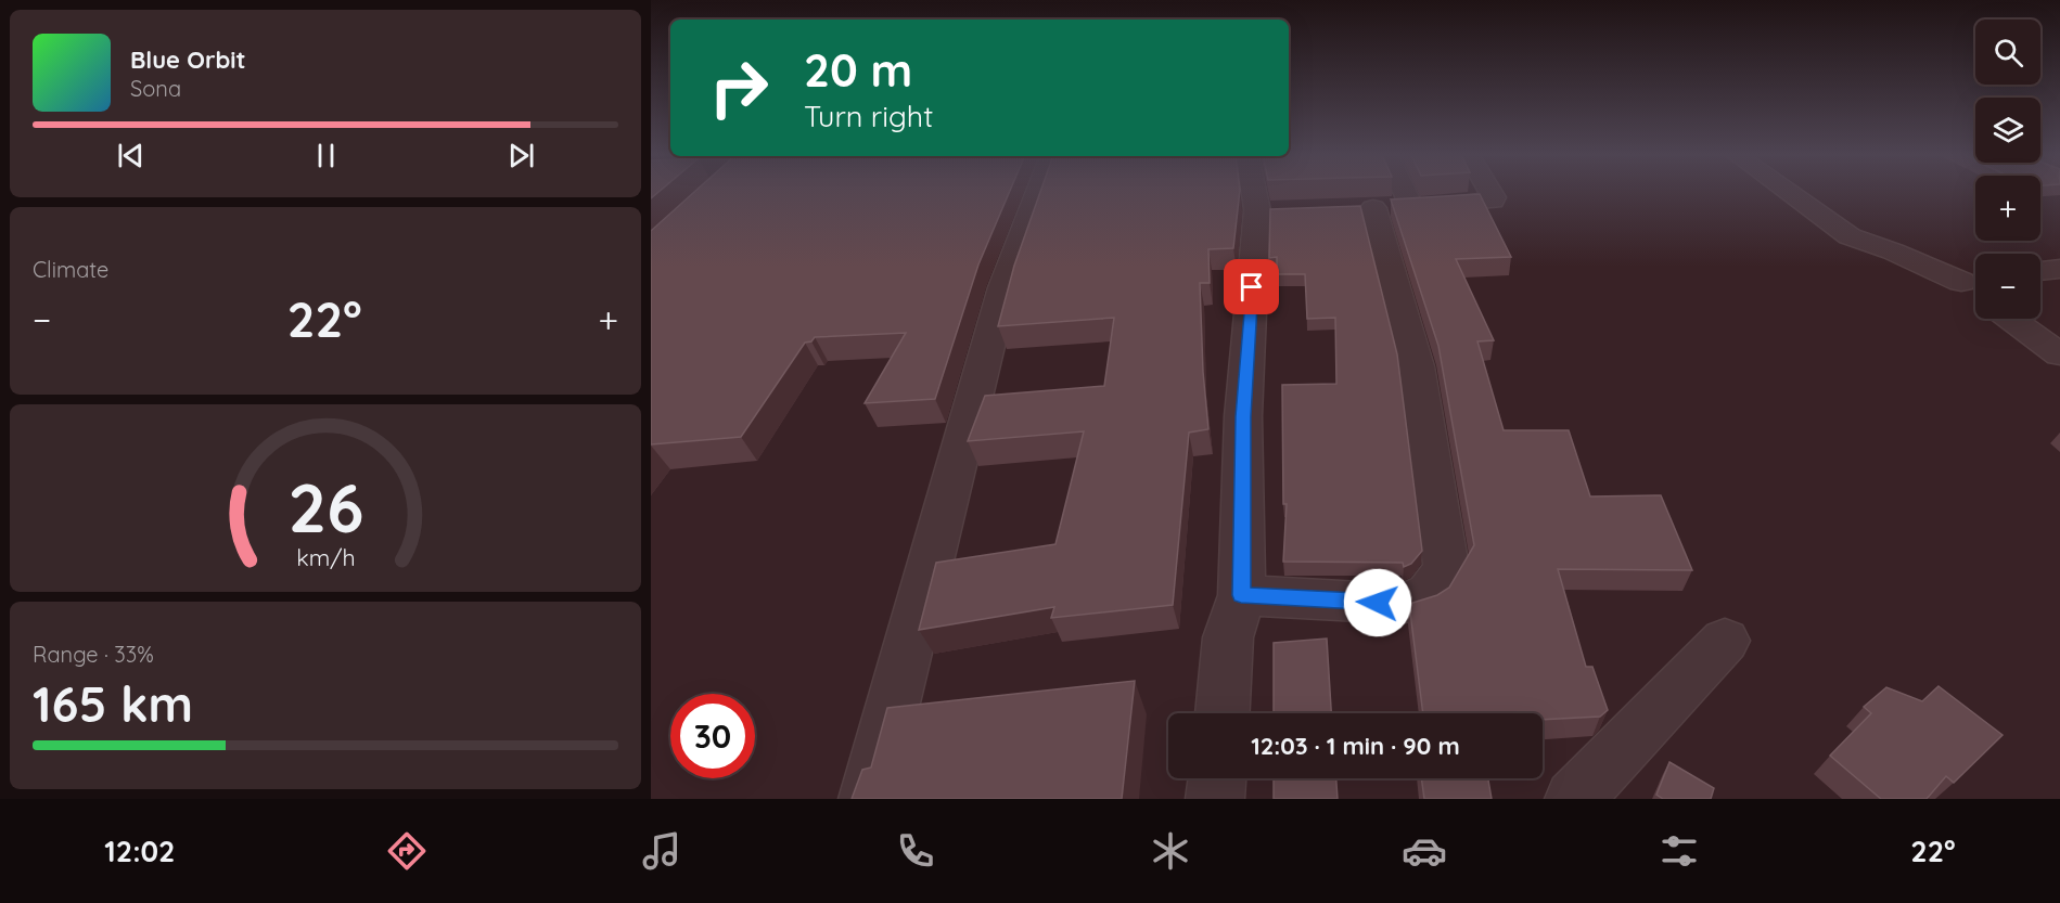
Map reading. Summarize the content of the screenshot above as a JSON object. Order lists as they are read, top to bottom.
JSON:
{
  "page": {
    "map_buttons": ["+", "−"],
    "turn": ["20 m", "Turn right"],
    "song": ["Blue Orbit", "Sona"],
    "tile": [
      "Climate",
      ["Range · 33%", "165 km"]
    ],
    "heat": ["−", "22°", "+"],
    "limit": "30",
    "trip": "12:03 · 1 min · 90 m",
    "tabs": ["12:02", "22°"],
    "gauge": ["26", "km/h"]
  }
}
